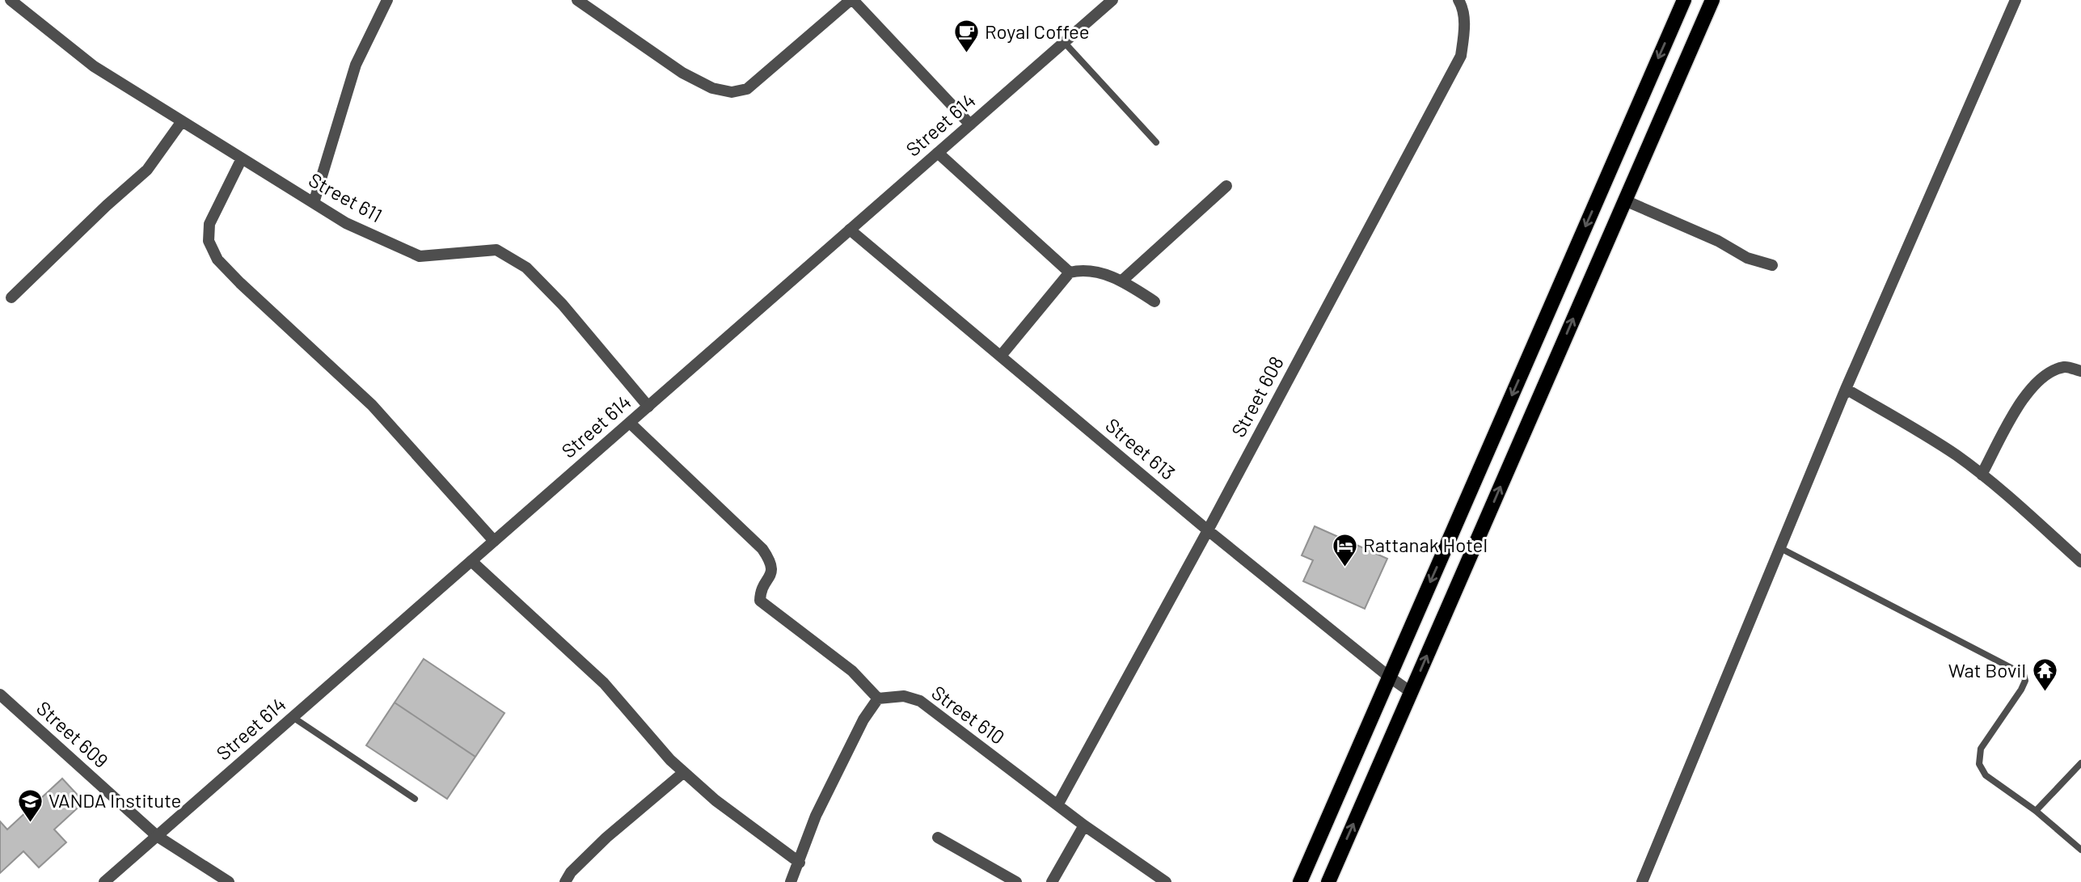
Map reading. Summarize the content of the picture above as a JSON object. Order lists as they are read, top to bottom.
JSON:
{
  "streets": {
    "street": [
      "Street 614",
      "Street 611",
      "Street 608",
      "Street 613",
      "Street 610",
      "Street 609"
    ]
  },
  "crossings": [
    ["Street 614", "Street 611"],
    ["Street 614", "Street 613"],
    ["Street 614", "Street 609"],
    ["Street 608", "Street 613"],
    ["Street 608", "Street 610"]
  ],
  "places": {
    "cafe": ["Royal Coffee"],
    "hotel": ["Rattanak Hotel"],
    "temple": ["Wat Bovil"],
    "school or university": ["VANDA Institute"]
  }
}
